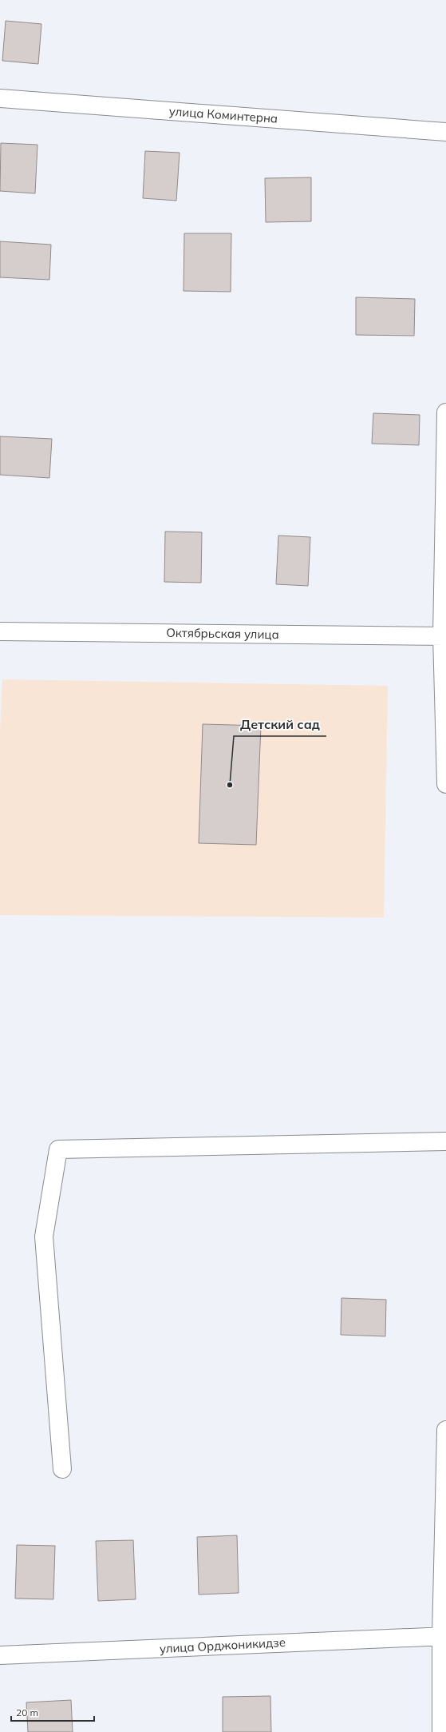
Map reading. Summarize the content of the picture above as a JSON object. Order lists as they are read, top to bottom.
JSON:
{
  "streets": {
    "street": ["улица Коминтерна", "Октябрьская улица", "улица Орджоникидзе"]
  },
  "places": ["Детский сад"],
  "scale_bar": "20 m"
}
